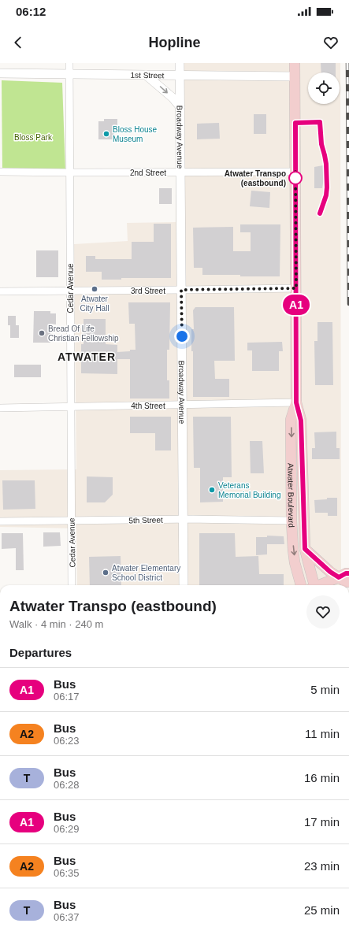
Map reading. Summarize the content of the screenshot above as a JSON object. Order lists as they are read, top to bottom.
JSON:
{
  "streets": {
    "main road": ["Atwater Boulevard"],
    "street": [
      "1st Street",
      "Broadway Avenue",
      "2nd Street",
      "Cedar Avenue",
      "3rd Street",
      "4th Street",
      "5th Street"
    ]
  },
  "crossings": [
    ["1st Street", "Broadway Avenue"],
    ["1st Street", "Cedar Avenue"],
    ["1st Street", "Atwater Boulevard"],
    ["Broadway Avenue", "2nd Street"],
    ["Broadway Avenue", "3rd Street"],
    ["Broadway Avenue", "4th Street"],
    ["Broadway Avenue", "5th Street"],
    ["2nd Street", "Cedar Avenue"],
    ["2nd Street", "Atwater Boulevard"],
    ["Cedar Avenue", "3rd Street"],
    ["Cedar Avenue", "4th Street"],
    ["Cedar Avenue", "5th Street"],
    ["3rd Street", "Atwater Boulevard"],
    ["4th Street", "Atwater Boulevard"],
    ["Atwater Boulevard", "5th Street"]
  ],
  "districts": ["ATWATER"],
  "parks": ["Bloss Park"],
  "places": [
    "Bloss House Museum",
    "Atwater Transpo (eastbound)",
    "Atwater City Hall",
    "Bread Of Life Christian Fellowship",
    "Veterans Memorial Building",
    "Atwater Elementary School District"
  ],
  "lines": ["bus line A1"],
  "page": {
    "status": "06:12",
    "header": "Hopline",
    "on_map": "A1",
    "heading": [
      ["Atwater Transpo (eastbound)", "Walk · 4 min · 240 m"],
      "Departures"
    ],
    "list": [
      {
        "mark": "A1",
        "name": "Bus",
        "note": "06:17",
        "value": "5 min"
      },
      {
        "mark": "A2",
        "name": "Bus",
        "note": "06:23",
        "value": "11 min"
      },
      {
        "mark": "T",
        "name": "Bus",
        "note": "06:28",
        "value": "16 min"
      },
      {
        "mark": "A1",
        "name": "Bus",
        "note": "06:29",
        "value": "17 min"
      },
      {
        "mark": "A2",
        "name": "Bus",
        "note": "06:35",
        "value": "23 min"
      },
      {
        "mark": "T",
        "name": "Bus",
        "note": "06:37",
        "value": "25 min"
      }
    ]
  }
}
